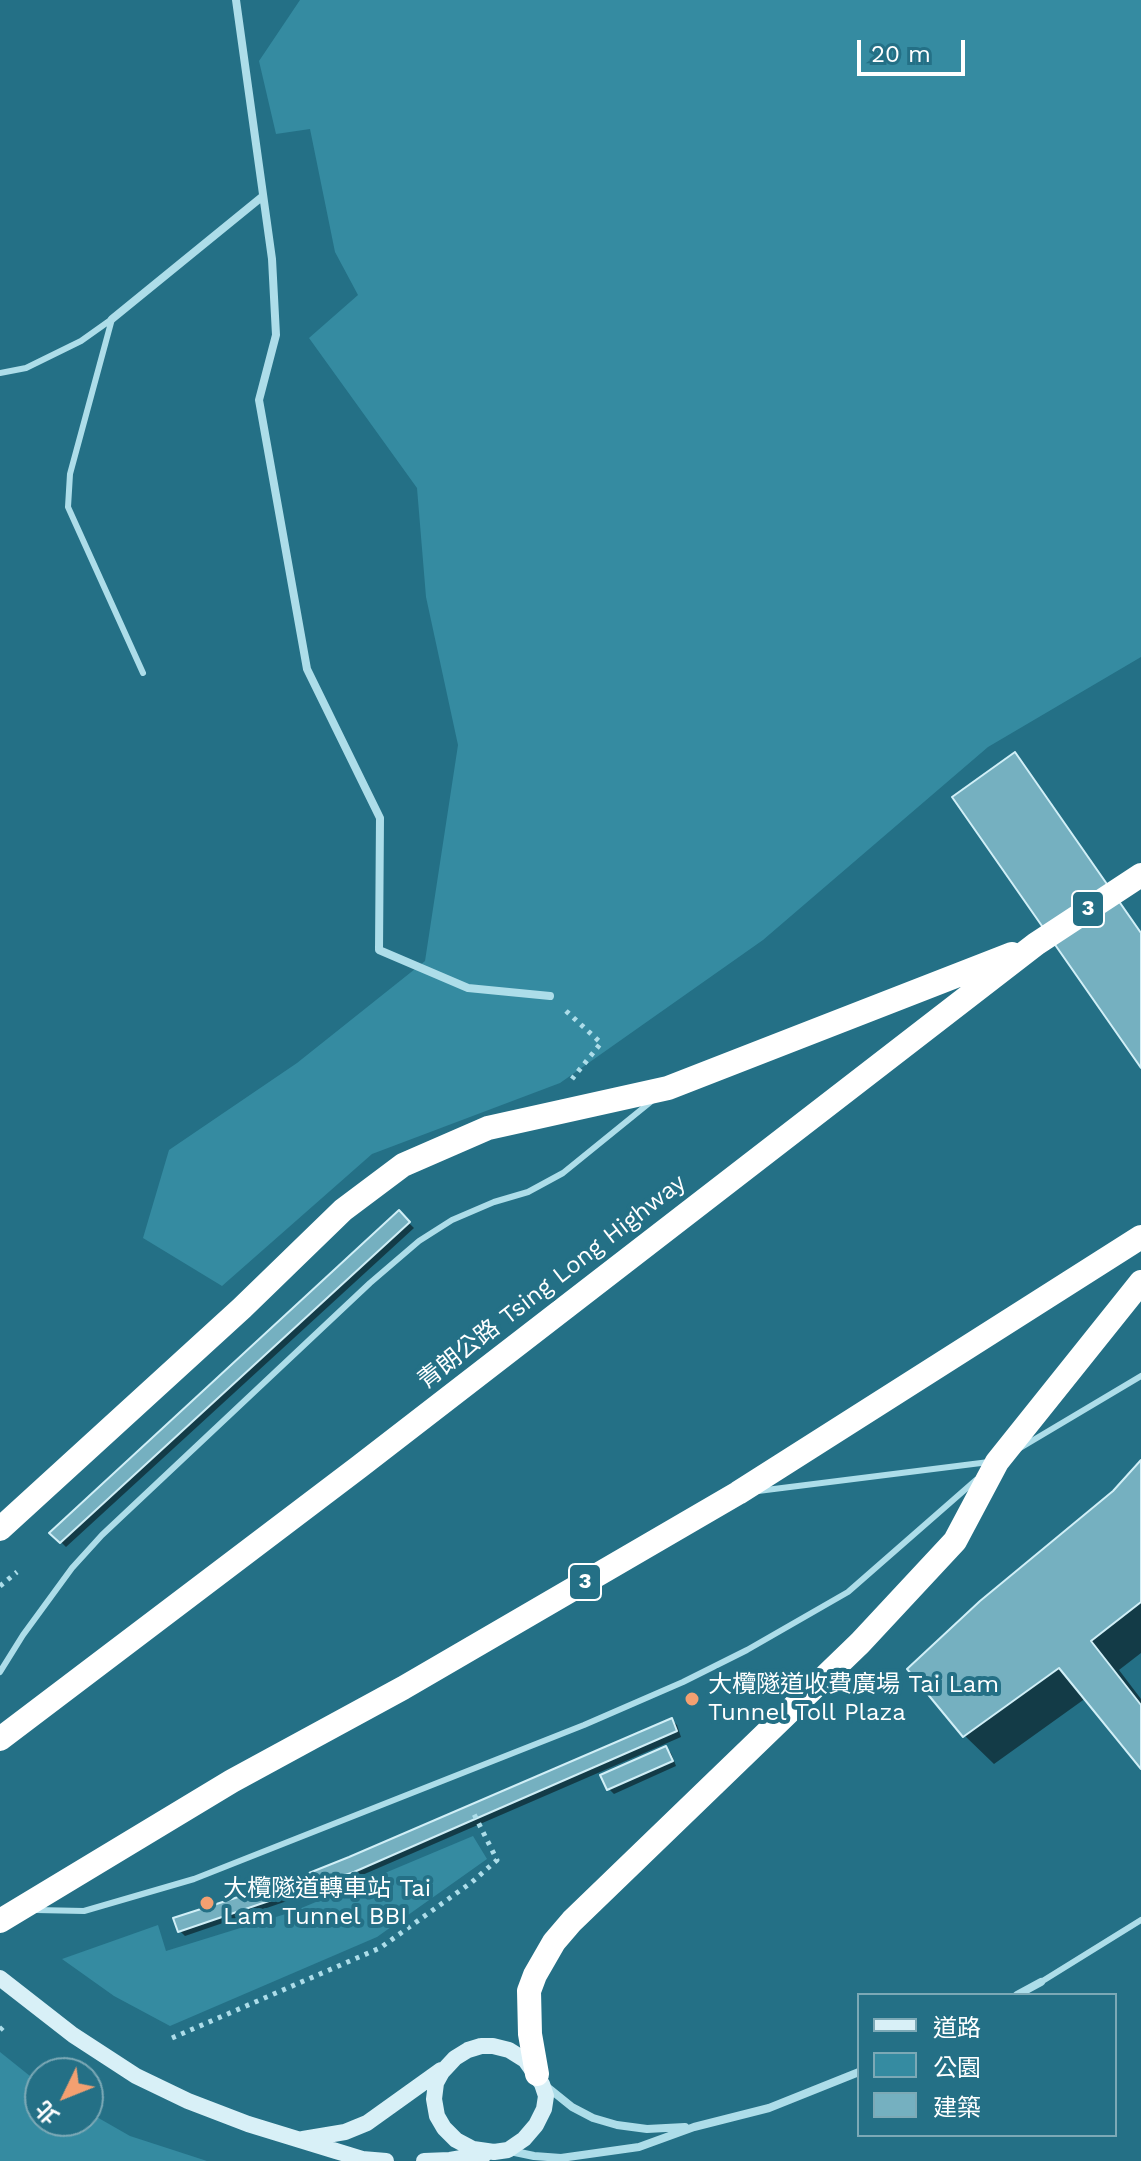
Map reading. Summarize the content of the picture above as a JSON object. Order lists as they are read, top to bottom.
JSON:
{
  "streets": {
    "highway": ["3", "青朗公路 Tsing Long Highway"]
  },
  "places": ["大欖隧道收費廣場 Tai Lam Tunnel Toll Plaza", "大欖隧道轉車站 Tai Lam Tunnel BBI"],
  "legend": ["道路", "公園", "建築"],
  "scale_bar": "20 m",
  "north": "bottom left"
}
